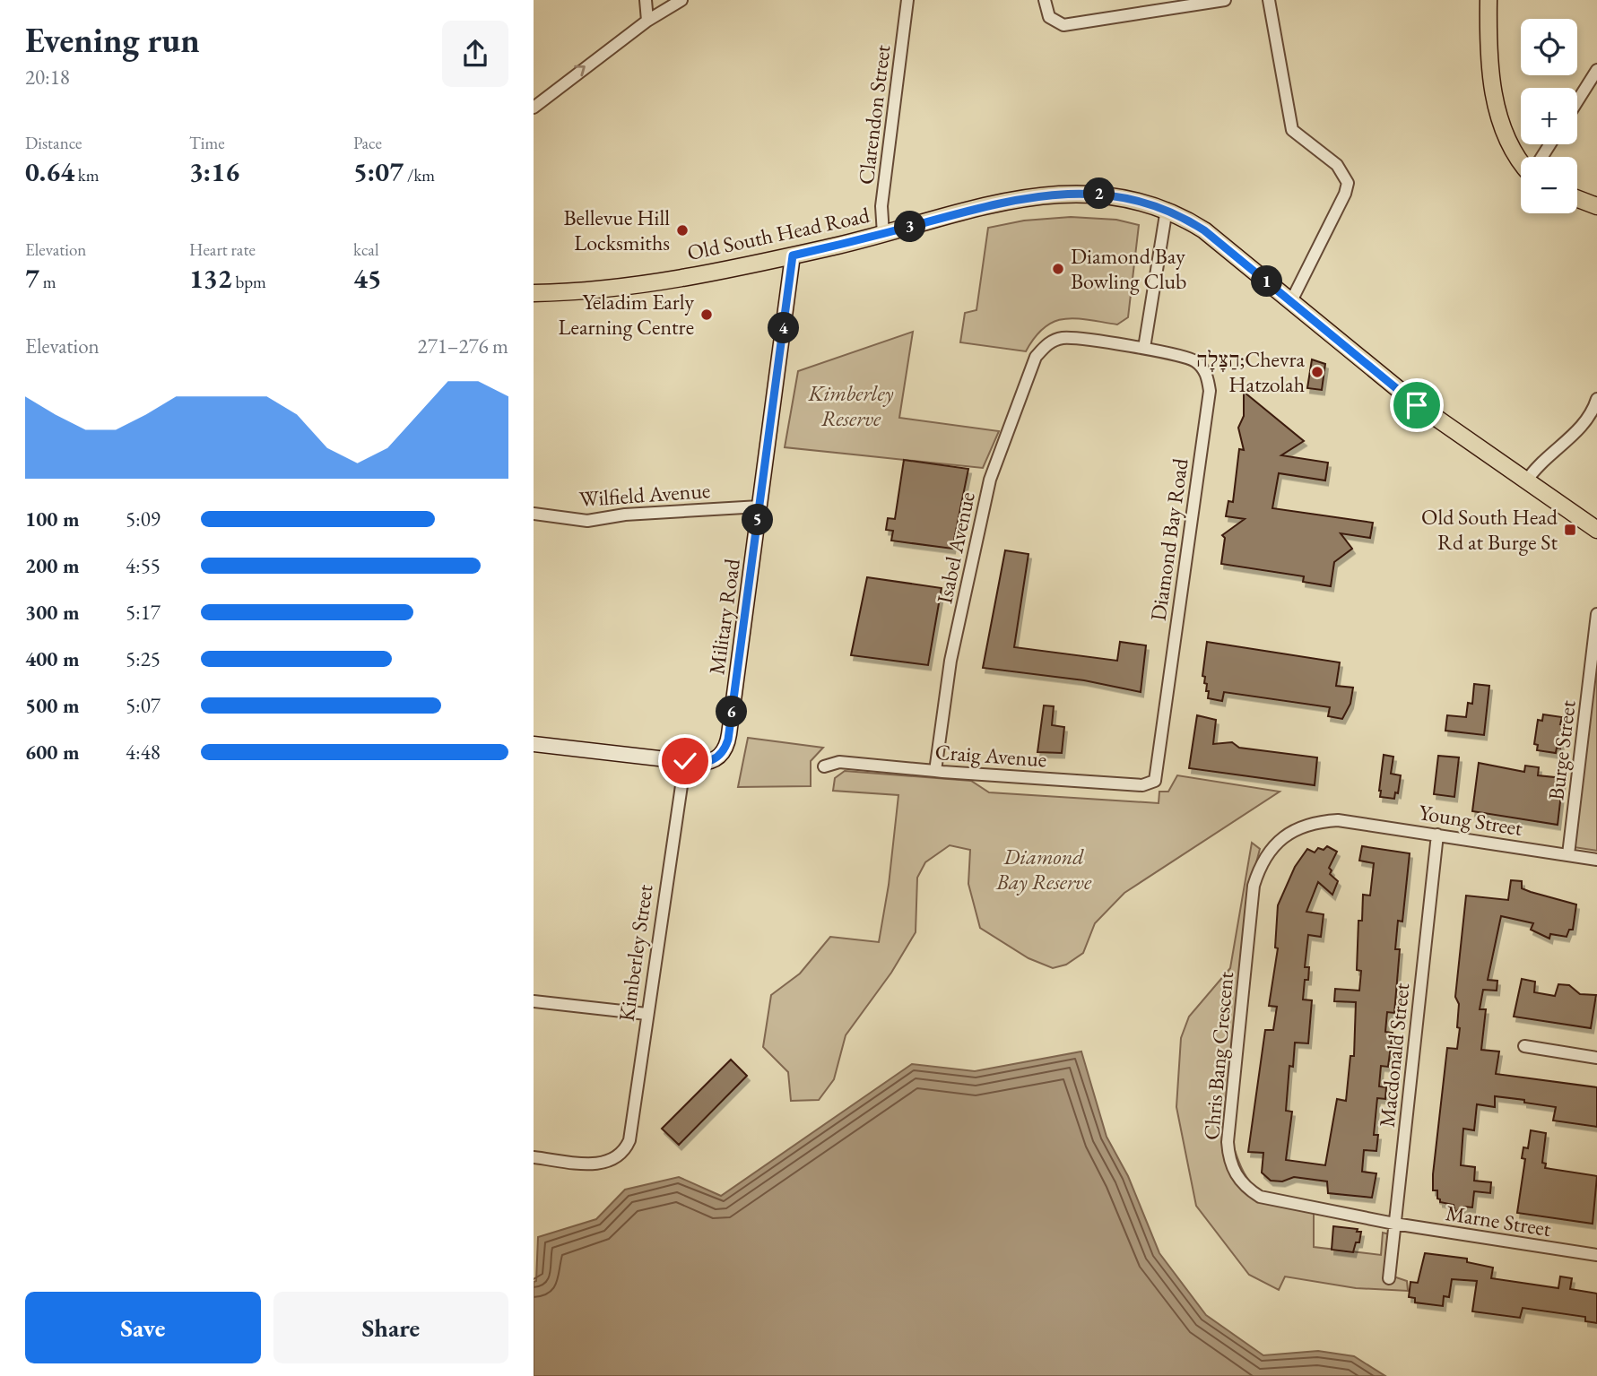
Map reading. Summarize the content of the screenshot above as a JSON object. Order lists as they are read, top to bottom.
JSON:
{
  "streets": {
    "main road": ["Old South Head Road"],
    "street": [
      "Clarendon Street",
      "Wilfield Avenue",
      "Diamond Bay Road",
      "Isabel Avenue",
      "Military Road",
      "Burge Street",
      "Craig Avenue",
      "Young Street",
      "Kimberley Street",
      "Macdonald Street",
      "Chris Bang Crescent",
      "Marne Street"
    ]
  },
  "crossings": [
    ["Clarendon Street", "Old South Head Road"],
    ["Old South Head Road", "Military Road"],
    ["Wilfield Avenue", "Military Road"],
    ["Diamond Bay Road", "Isabel Avenue"],
    ["Diamond Bay Road", "Craig Avenue"],
    ["Isabel Avenue", "Craig Avenue"],
    ["Military Road", "Kimberley Street"],
    ["Burge Street", "Young Street"],
    ["Young Street", "Macdonald Street"],
    ["Young Street", "Chris Bang Crescent"],
    ["Macdonald Street", "Chris Bang Crescent"],
    ["Macdonald Street", "Marne Street"],
    ["Chris Bang Crescent", "Marne Street"]
  ],
  "parks": ["Kimberley Reserve", "Diamond Bay Reserve"],
  "places": {
    "other": [
      "Bellevue Hill Locksmiths",
      "Diamond Bay Bowling Club",
      "Yeladim Early Learning Centre",
      "הַצָּלָה;Chevra Hatzolah"
    ],
    "transit": ["Old South Head Rd at Burge St"]
  },
  "page": {
    "heading": ["Evening run", "20:18"],
    "map_buttons": ["+", "−"],
    "stats": [
      ["Distance", "0.64 km"],
      ["Time", "3:16"],
      ["Pace", "5:07 /km"],
      ["Elevation", "7 m"],
      ["Heart rate", "132 bpm"],
      ["kcal", "45"]
    ],
    "pins": [
      "2",
      "3",
      "1",
      "4",
      "5",
      "6"
    ],
    "chart": ["Elevation", "271–276 m"],
    "list": [
      {
        "name": "100 m",
        "note": "5:09"
      },
      {
        "name": "200 m",
        "note": "4:55"
      },
      {
        "name": "300 m",
        "note": "5:17"
      },
      {
        "name": "400 m",
        "note": "5:25"
      },
      {
        "name": "500 m",
        "note": "5:07"
      },
      {
        "name": "600 m",
        "note": "4:48"
      }
    ],
    "buttons": ["Save", "Share"]
  }
}
